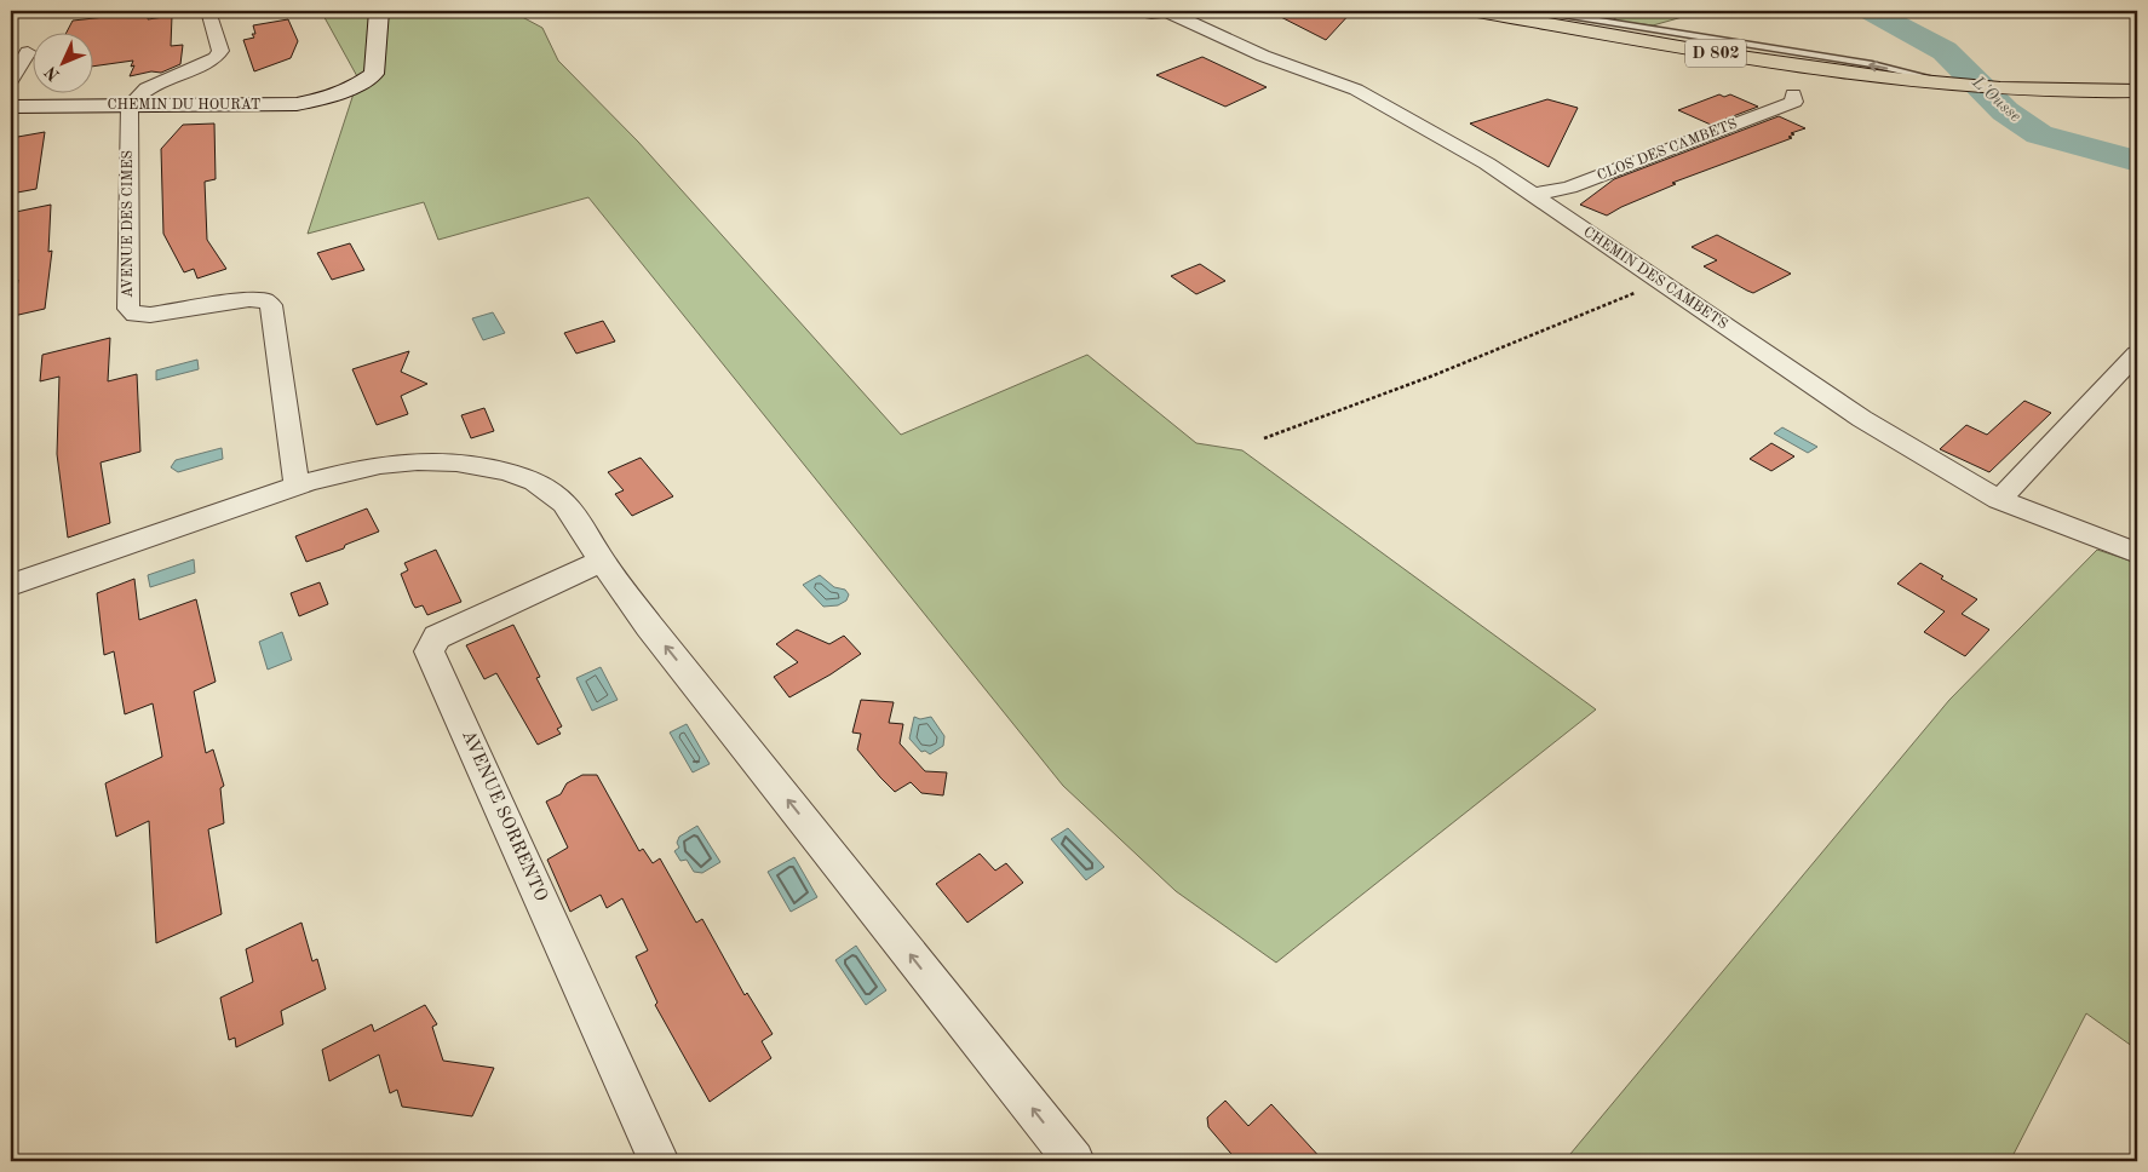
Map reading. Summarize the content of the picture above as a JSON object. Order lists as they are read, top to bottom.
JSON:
{
  "streets": {
    "main road": ["D 802"],
    "street": [
      "CHEMIN DU HOURAT",
      "CLOS DES CAMBETS",
      "AVENUE DES CIMES",
      "CHEMIN DES CAMBETS",
      "AVENUE SORRENTO"
    ]
  },
  "crossings": [
    ["CHEMIN DU HOURAT", "AVENUE DES CIMES"],
    ["CLOS DES CAMBETS", "CHEMIN DES CAMBETS"]
  ],
  "water": ["L'Ousse"],
  "north": "bottom left"
}
